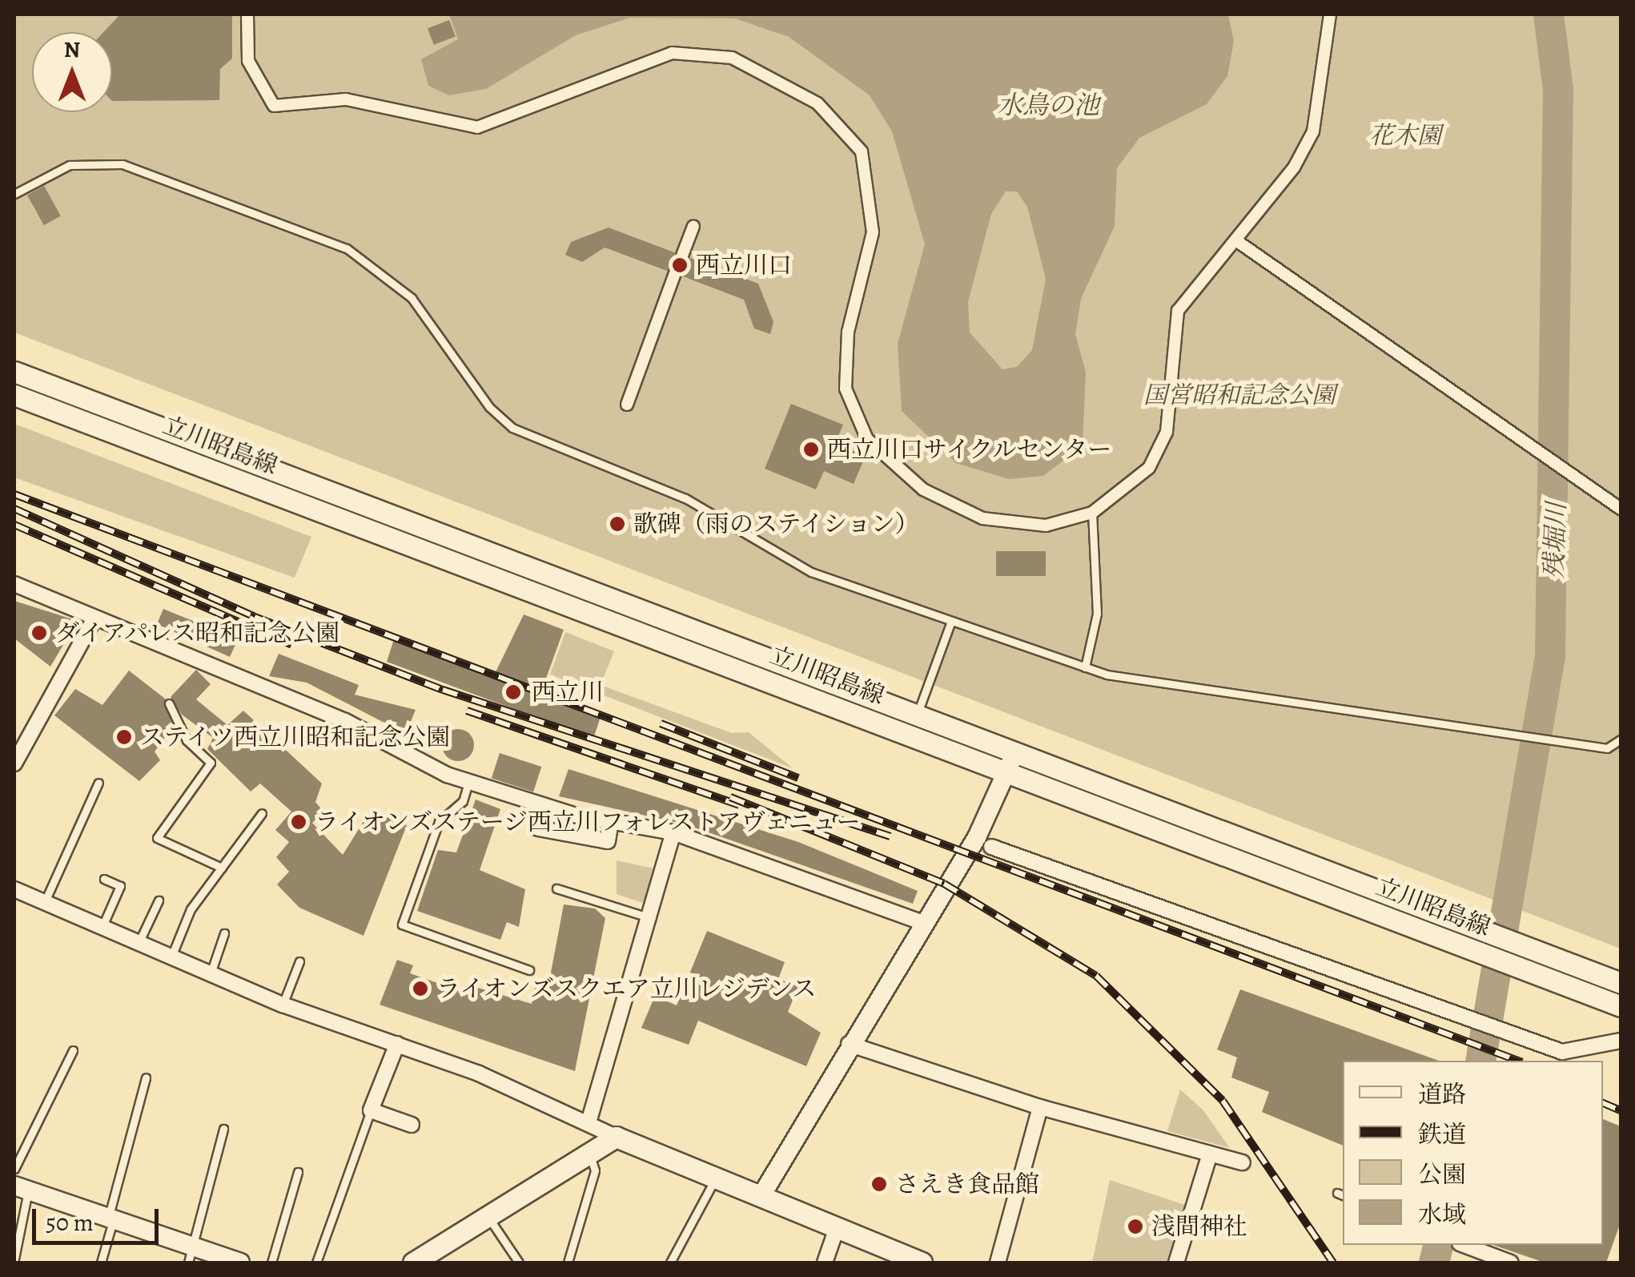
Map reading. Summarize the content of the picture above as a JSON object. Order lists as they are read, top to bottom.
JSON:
{
  "streets": {
    "main road": ["立川昭島線"]
  },
  "water": ["水鳥の池", "残堀川"],
  "parks": ["花木園", "国営昭和記念公園"],
  "places": [
    "西立川口",
    "西立川口サイクルセンター",
    "歌碑（雨のステイション）",
    "ダイアパレス昭和記念公園",
    "西立川",
    "ステイツ西立川昭和記念公園",
    "ライオンズステージ西立川フォレストアヴェニュー",
    "ライオンズスクエア立川レジデンス",
    "さえき食品館",
    "浅間神社"
  ],
  "legend": [
    "道路",
    "鉄道",
    "公園",
    "水域"
  ],
  "scale_bar": "50 m",
  "north": "top"
}
